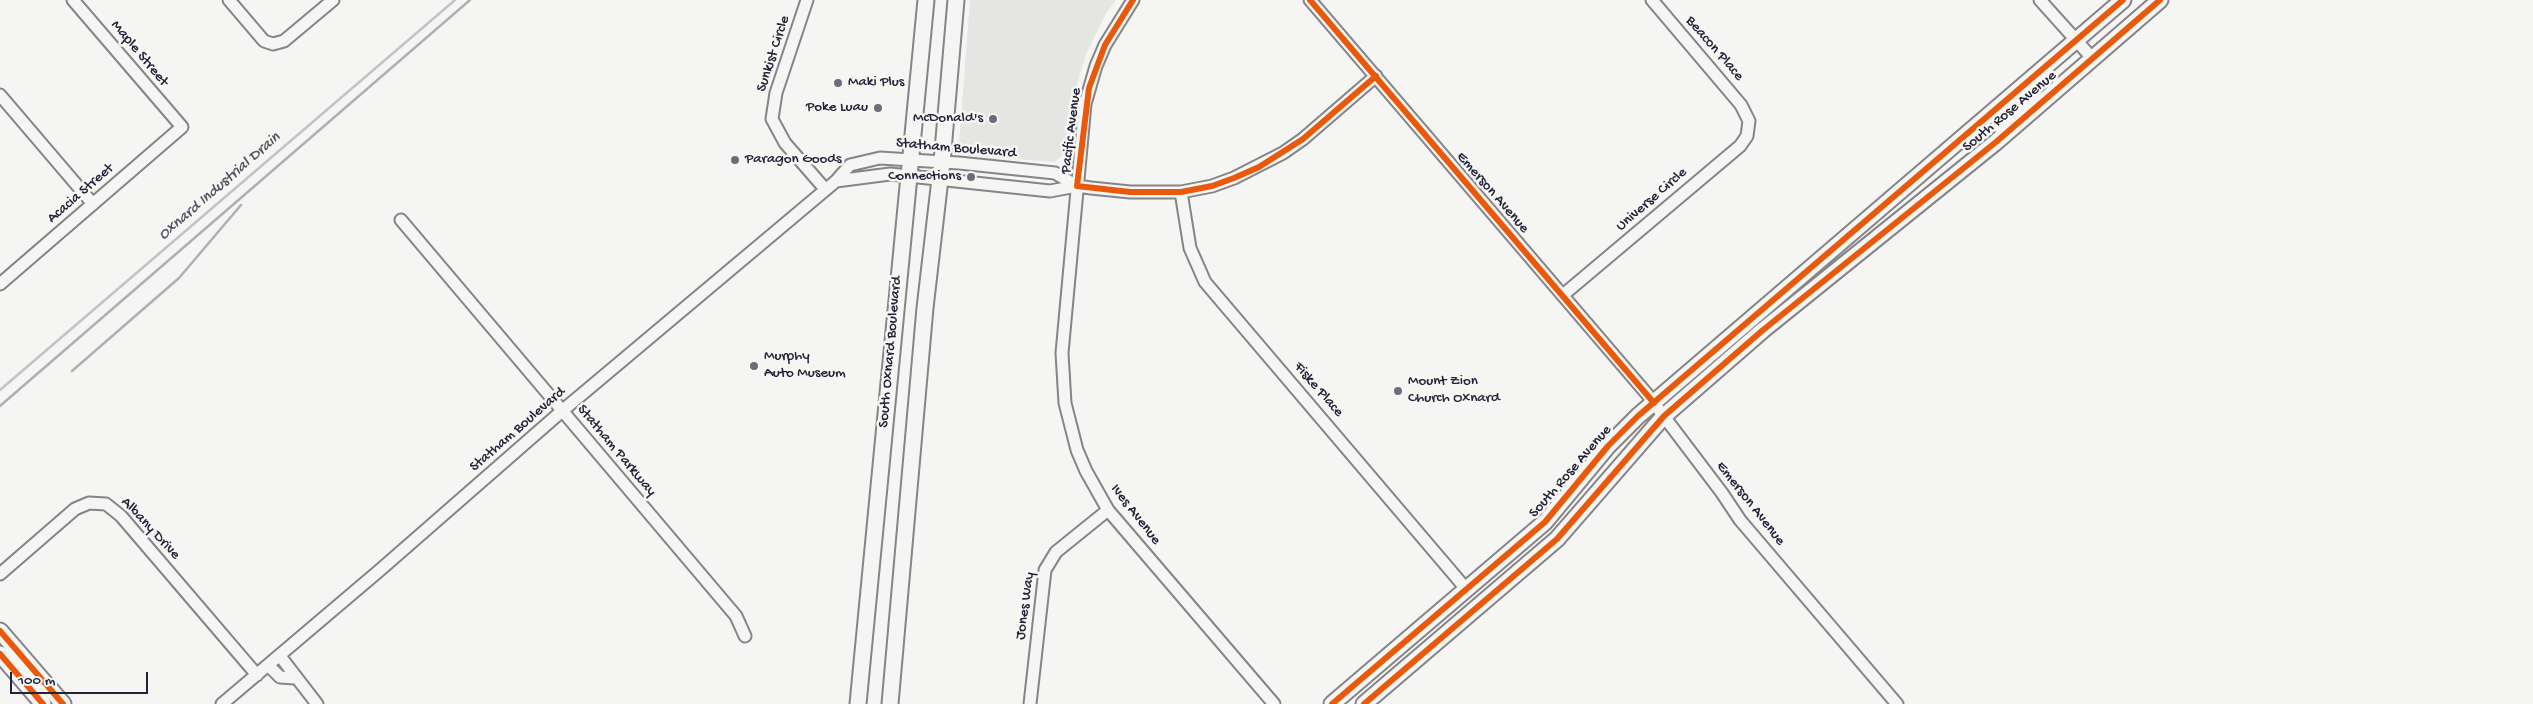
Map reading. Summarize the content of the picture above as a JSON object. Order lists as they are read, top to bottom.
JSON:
{
  "streets": {
    "main road": ["South Rose Avenue", "South Oxnard Boulevard"],
    "street": [
      "Beacon Place",
      "Maple Street",
      "Sunkist Circle",
      "Pacific Avenue",
      "Statham Boulevard",
      "Emerson Avenue",
      "Acacia Street",
      "Universe Circle",
      "Fiske Place",
      "Statham Parkway",
      "Ives Avenue",
      "Albany Drive",
      "Jones Way"
    ]
  },
  "crossings": [
    ["Beacon Place", "Universe Circle"],
    ["Maple Street", "Acacia Street"],
    ["Sunkist Circle", "Statham Boulevard"],
    ["South Rose Avenue", "Emerson Avenue"],
    ["South Rose Avenue", "Fiske Place"],
    ["Pacific Avenue", "Statham Boulevard"],
    ["Pacific Avenue", "Ives Avenue"],
    ["Statham Boulevard", "Emerson Avenue"],
    ["Statham Boulevard", "South Oxnard Boulevard"],
    ["Statham Boulevard", "Fiske Place"],
    ["Statham Boulevard", "Statham Parkway"],
    ["Statham Boulevard", "Ives Avenue"],
    ["Statham Boulevard", "Albany Drive"],
    ["Emerson Avenue", "Universe Circle"],
    ["Ives Avenue", "Jones Way"]
  ],
  "water": ["Oxnard Industrial Drain"],
  "places": [
    "Maki Plus",
    "Poke Luau",
    "McDonald's",
    "Paragon Goods",
    "Connections",
    "Murphy Auto Museum",
    "Mount Zion Church Oxnard"
  ],
  "scale_bar": "100 m"
}
